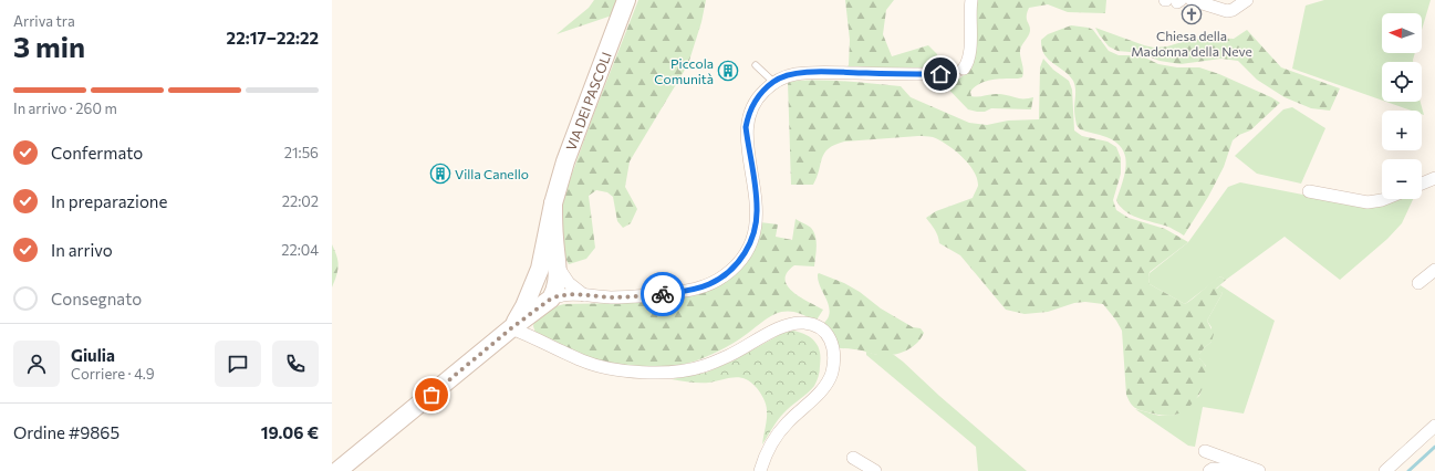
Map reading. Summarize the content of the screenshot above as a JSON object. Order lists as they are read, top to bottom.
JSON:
{
  "streets": {
    "street": ["VIA DEI PASCOLI"]
  },
  "places": {
    "church": ["Chiesa della Madonna della Neve"],
    "building": ["Piccola Comunità", "Villa Canello"]
  },
  "north": "left",
  "page": {
    "heading": ["3 min", "Arriva tra", "22:17–22:22"],
    "panel": [
      "Giulia",
      "Corriere · 4.9",
      "Ordine #9865",
      "19.06 €"
    ],
    "map_buttons": ["+", "−"],
    "bar": "In arrivo · 260 m",
    "list": [
      ["Confermato", "21:56"],
      ["In preparazione", "22:02"],
      ["In arrivo", "22:04"],
      "Consegnato"
    ]
  }
}
